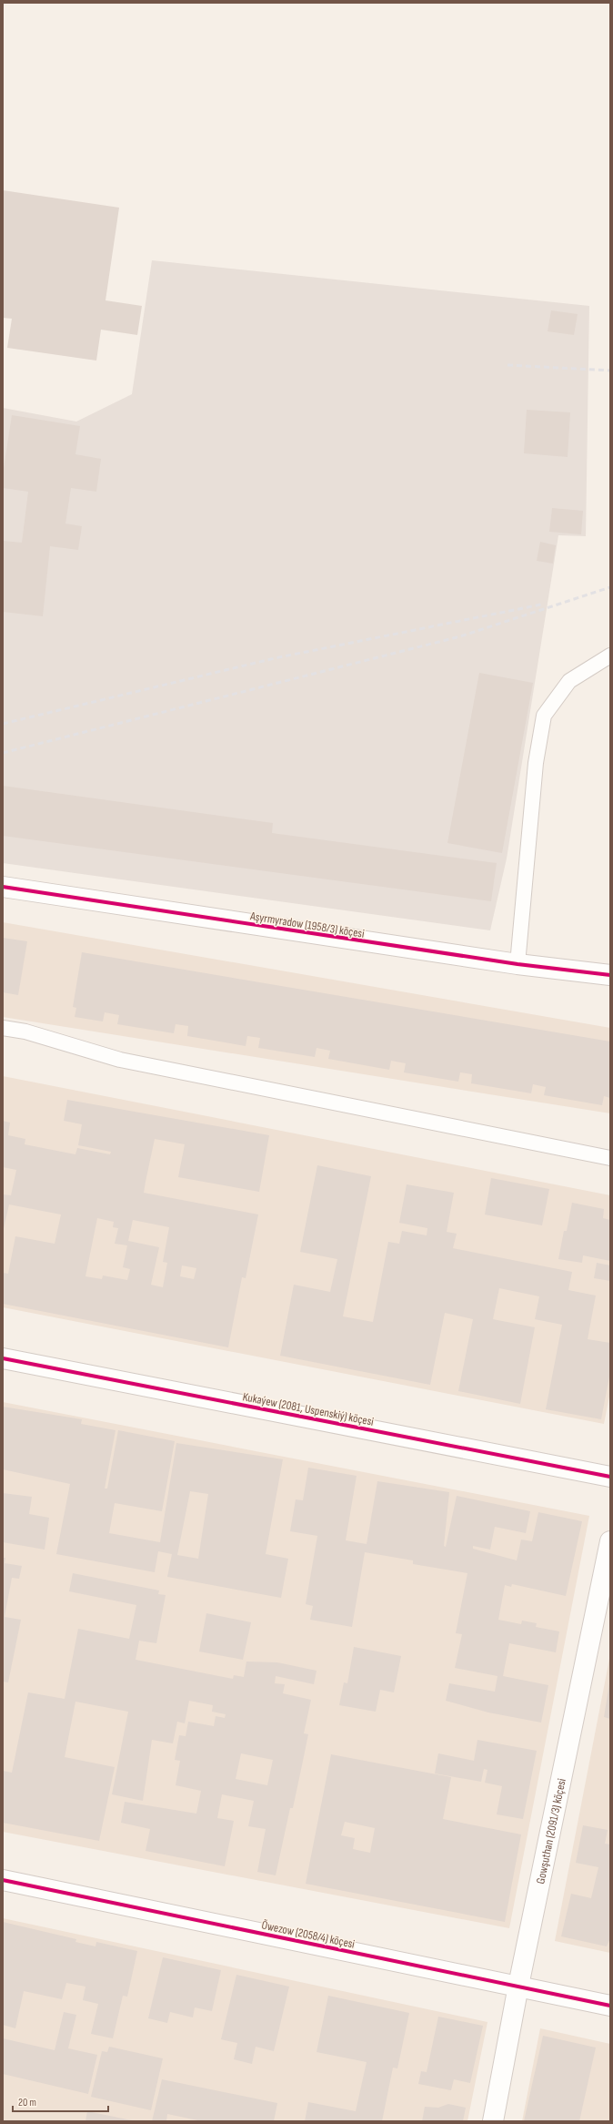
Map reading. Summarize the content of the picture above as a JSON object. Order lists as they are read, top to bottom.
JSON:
{
  "streets": {
    "street": [
      "Aşyrmyradow (1958/3) köçesi",
      "Kukaýew (2081, Uspenskiý) köçesi",
      "Gowşuthan (2091/3) köçesi",
      "Öwezow (2058/4) köçesi"
    ]
  },
  "crossings": [
    ["Gowşuthan (2091/3) köçesi", "Öwezow (2058/4) köçesi"]
  ],
  "scale_bar": "20 m"
}
